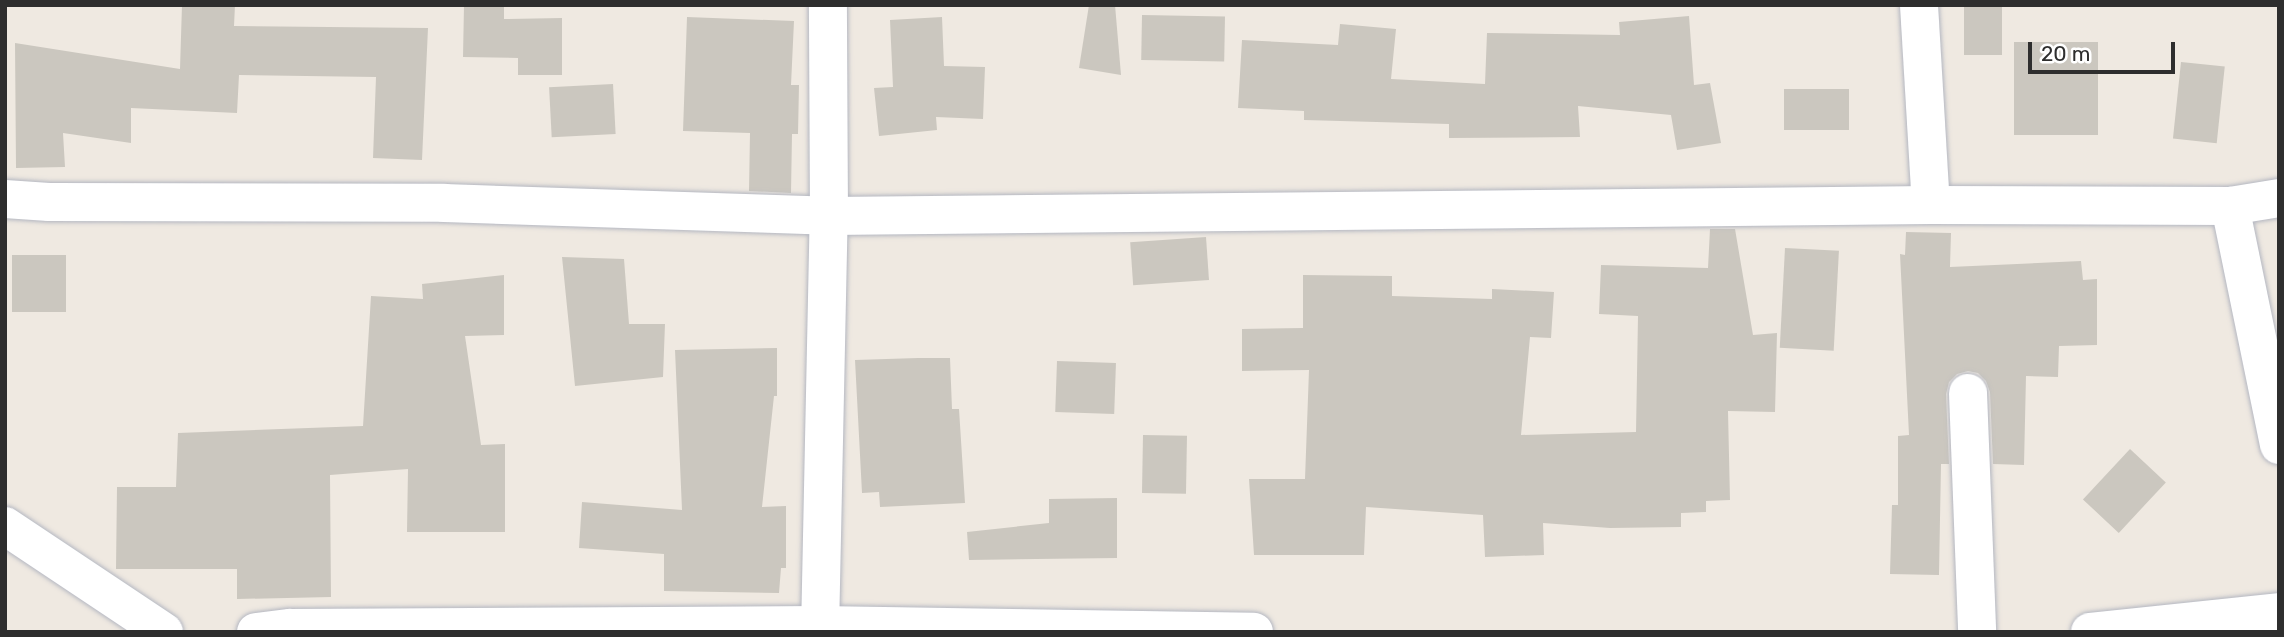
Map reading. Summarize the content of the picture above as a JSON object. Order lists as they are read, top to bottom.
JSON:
{
  "scale_bar": "20 m"
}
